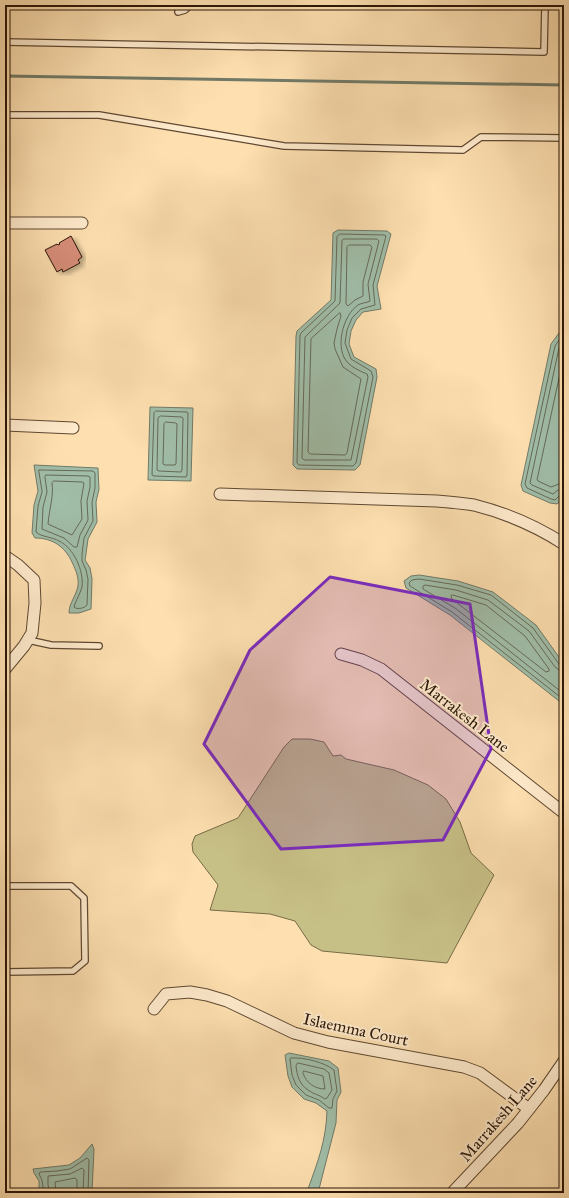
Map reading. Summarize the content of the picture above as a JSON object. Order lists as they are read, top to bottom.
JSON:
{
  "streets": {
    "street": ["Marrakesh Lane", "Islaemma Court"]
  },
  "crossings": [
    ["Marrakesh Lane", "Islaemma Court"]
  ]
}
